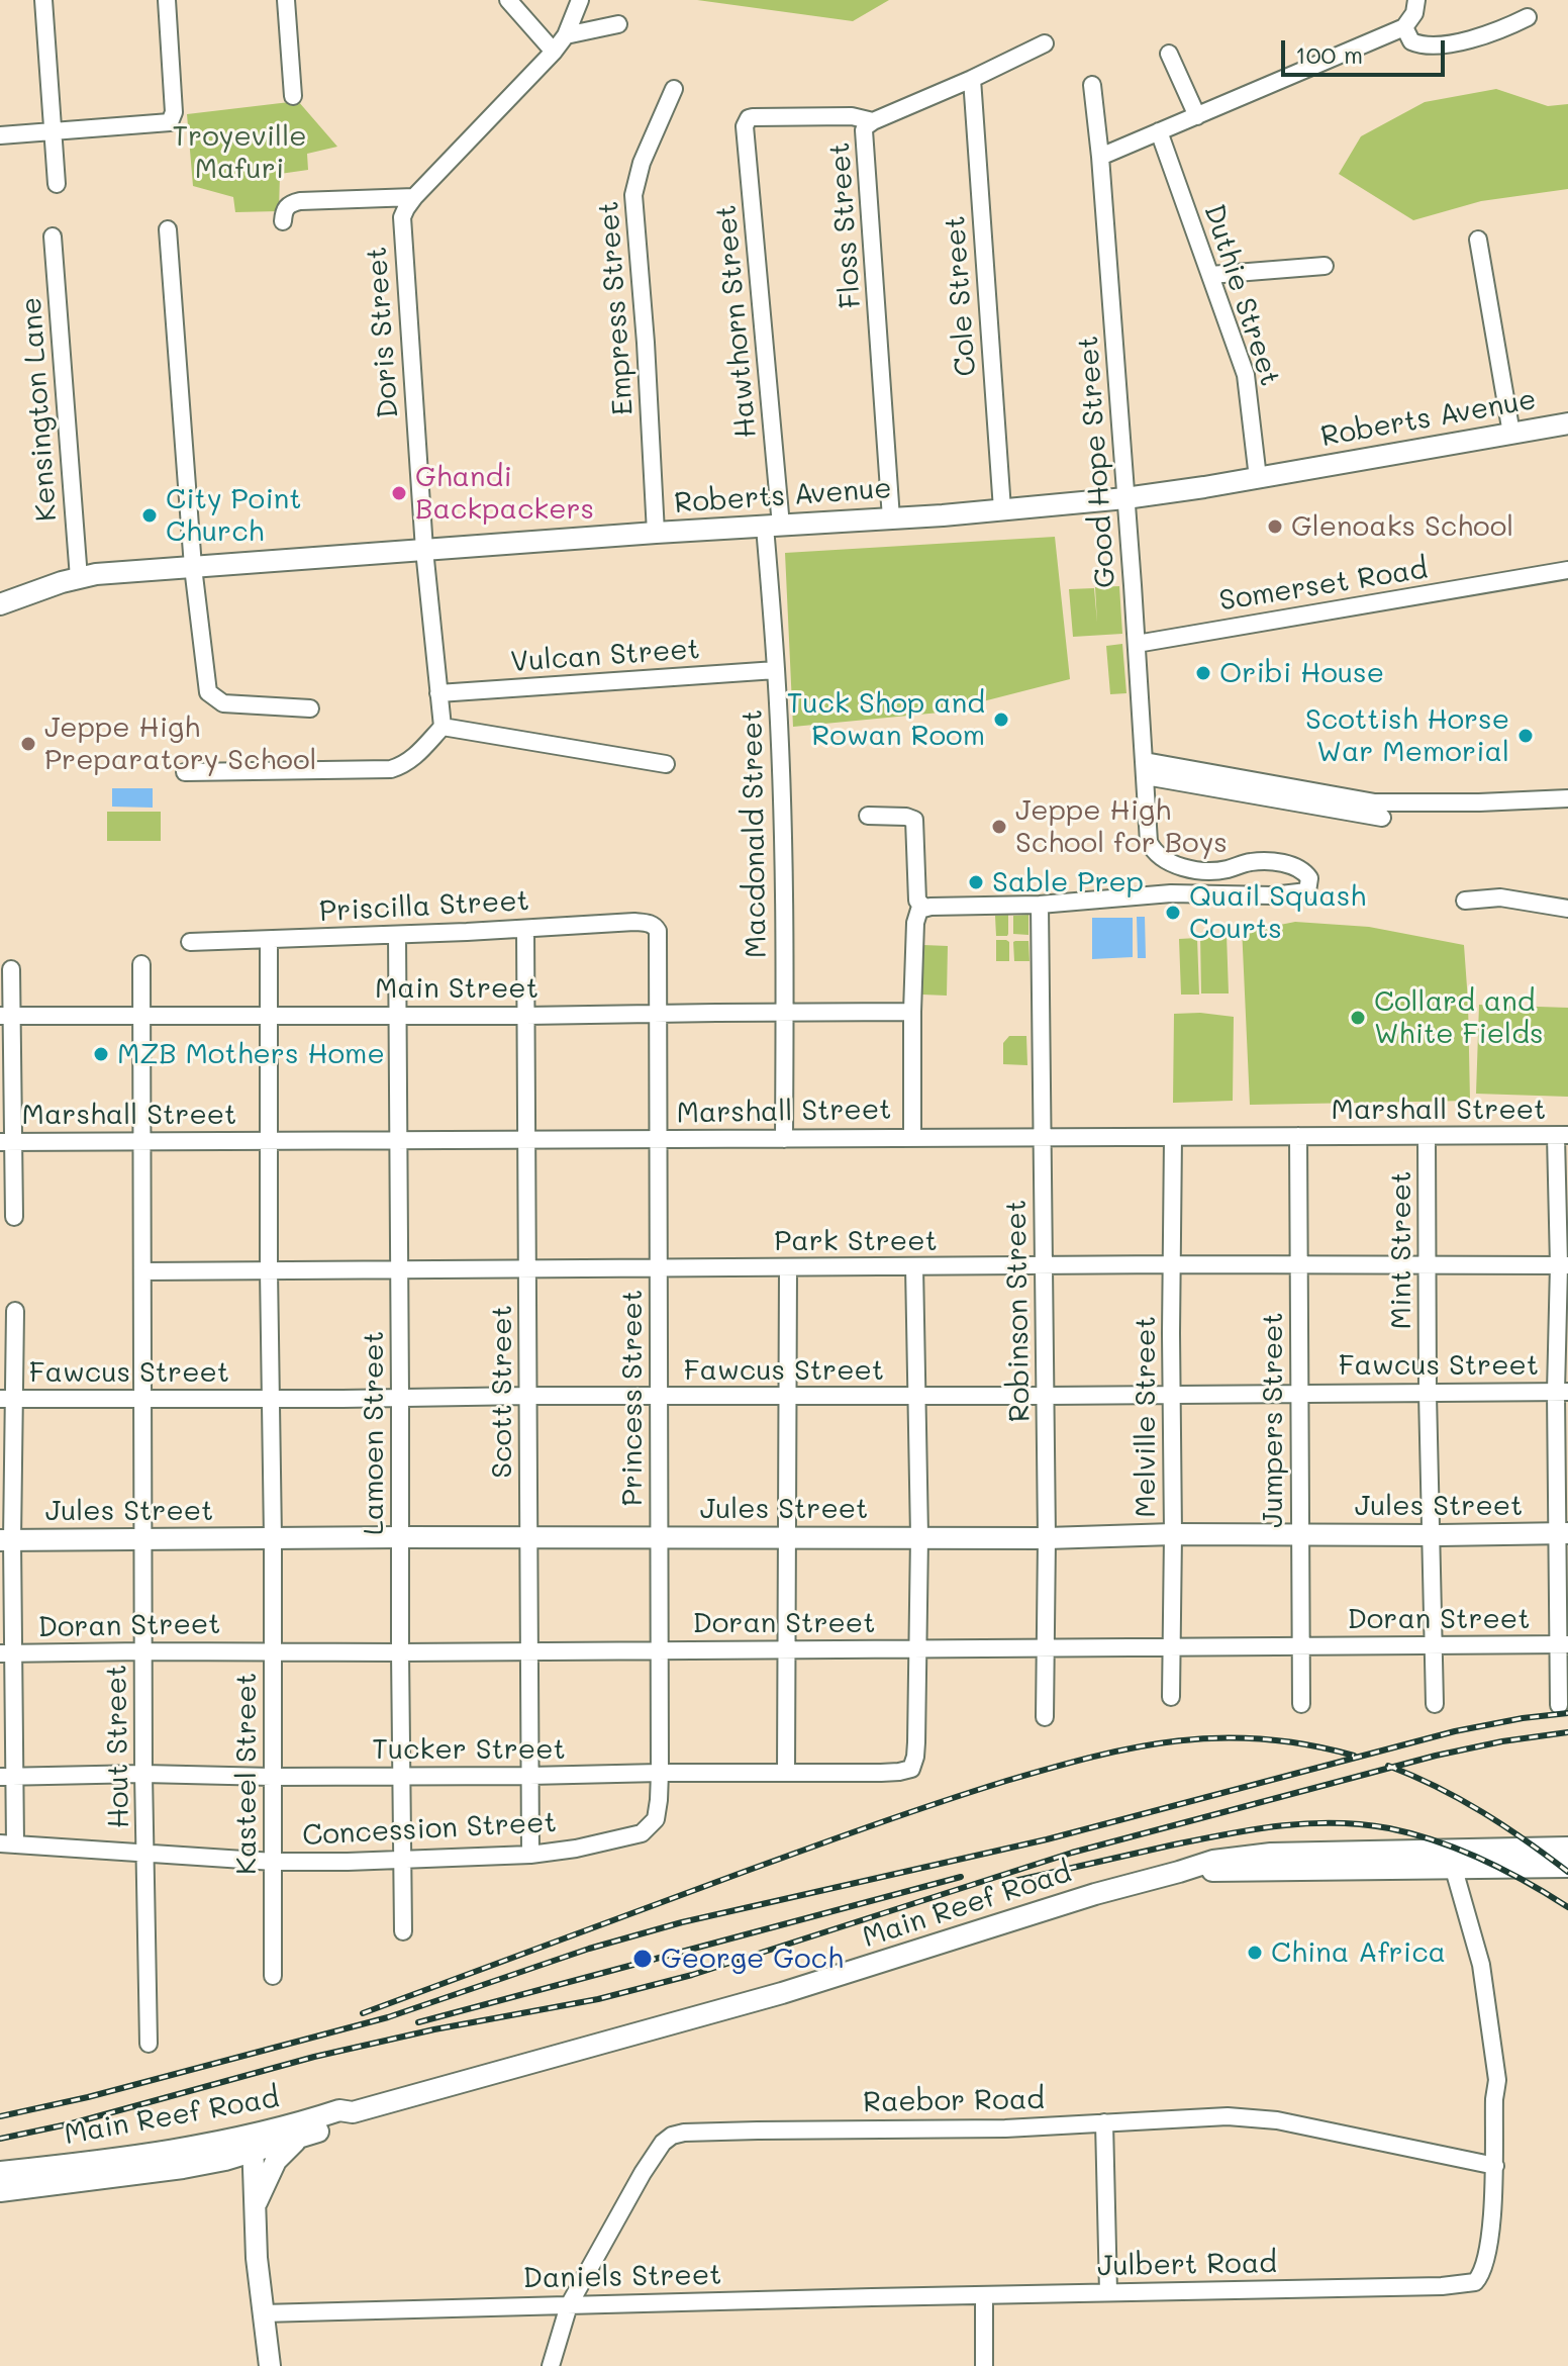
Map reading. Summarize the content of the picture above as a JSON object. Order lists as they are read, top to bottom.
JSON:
{
  "streets": {
    "main road": ["Roberts Avenue", "Jules Street", "Main Reef Road"],
    "street": [
      "Floss Street",
      "Duthie Street",
      "Cole Street",
      "Empress Street",
      "Hawthorn Street",
      "Doris Street",
      "Kensington Lane",
      "Good Hope Street",
      "Somerset Road",
      "Vulcan Street",
      "Macdonald Street",
      "Priscilla Street",
      "Main Street",
      "Marshall Street",
      "Park Street",
      "Mint Street",
      "Robinson Street",
      "Fawcus Street",
      "Scott Street",
      "Princess Street",
      "Melville Street",
      "Jumpers Street",
      "Lamoen Street",
      "Doran Street",
      "Hout Street",
      "Tucker Street",
      "Kasteel Street",
      "Concession Street",
      "Raebor Road",
      "Julbert Road",
      "Daniels Street"
    ]
  },
  "crossings": [
    ["Floss Street", "Cole Street"],
    ["Floss Street", "Hawthorn Street"],
    ["Floss Street", "Roberts Avenue"],
    ["Duthie Street", "Roberts Avenue"],
    ["Cole Street", "Roberts Avenue"],
    ["Empress Street", "Roberts Avenue"],
    ["Hawthorn Street", "Roberts Avenue"],
    ["Hawthorn Street", "Macdonald Street"],
    ["Doris Street", "Roberts Avenue"],
    ["Doris Street", "Vulcan Street"],
    ["Kensington Lane", "Roberts Avenue"],
    ["Roberts Avenue", "Good Hope Street"],
    ["Roberts Avenue", "Macdonald Street"],
    ["Good Hope Street", "Somerset Road"],
    ["Good Hope Street", "Robinson Street"],
    ["Vulcan Street", "Macdonald Street"],
    ["Macdonald Street", "Main Street"],
    ["Macdonald Street", "Marshall Street"],
    ["Priscilla Street", "Scott Street"],
    ["Priscilla Street", "Princess Street"],
    ["Priscilla Street", "Lamoen Street"],
    ["Priscilla Street", "Kasteel Street"],
    ["Main Street", "Scott Street"],
    ["Main Street", "Princess Street"],
    ["Main Street", "Lamoen Street"],
    ["Main Street", "Hout Street"],
    ["Main Street", "Kasteel Street"],
    ["Marshall Street", "Mint Street"],
    ["Marshall Street", "Robinson Street"],
    ["Marshall Street", "Scott Street"],
    ["Marshall Street", "Princess Street"],
    ["Marshall Street", "Melville Street"],
    ["Marshall Street", "Jumpers Street"],
    ["Marshall Street", "Lamoen Street"],
    ["Marshall Street", "Hout Street"],
    ["Marshall Street", "Kasteel Street"],
    ["Park Street", "Mint Street"],
    ["Park Street", "Robinson Street"],
    ["Park Street", "Scott Street"],
    ["Park Street", "Princess Street"],
    ["Park Street", "Melville Street"],
    ["Park Street", "Jumpers Street"],
    ["Park Street", "Lamoen Street"],
    ["Park Street", "Hout Street"],
    ["Park Street", "Kasteel Street"],
    ["Mint Street", "Fawcus Street"],
    ["Mint Street", "Jules Street"],
    ["Mint Street", "Doran Street"],
    ["Robinson Street", "Fawcus Street"],
    ["Robinson Street", "Jules Street"],
    ["Robinson Street", "Doran Street"],
    ["Fawcus Street", "Scott Street"],
    ["Fawcus Street", "Princess Street"],
    ["Fawcus Street", "Melville Street"],
    ["Fawcus Street", "Jumpers Street"],
    ["Fawcus Street", "Lamoen Street"],
    ["Fawcus Street", "Hout Street"],
    ["Fawcus Street", "Kasteel Street"],
    ["Scott Street", "Jules Street"],
    ["Scott Street", "Doran Street"],
    ["Scott Street", "Tucker Street"],
    ["Scott Street", "Concession Street"],
    ["Princess Street", "Jules Street"],
    ["Princess Street", "Doran Street"],
    ["Princess Street", "Tucker Street"],
    ["Princess Street", "Concession Street"],
    ["Melville Street", "Jules Street"],
    ["Melville Street", "Doran Street"],
    ["Jumpers Street", "Jules Street"],
    ["Jumpers Street", "Doran Street"],
    ["Lamoen Street", "Jules Street"],
    ["Lamoen Street", "Doran Street"],
    ["Lamoen Street", "Tucker Street"],
    ["Lamoen Street", "Concession Street"],
    ["Jules Street", "Hout Street"],
    ["Jules Street", "Kasteel Street"],
    ["Doran Street", "Hout Street"],
    ["Doran Street", "Tucker Street"],
    ["Doran Street", "Kasteel Street"],
    ["Hout Street", "Tucker Street"],
    ["Hout Street", "Concession Street"],
    ["Tucker Street", "Kasteel Street"],
    ["Kasteel Street", "Concession Street"],
    ["Raebor Road", "Julbert Road"],
    ["Raebor Road", "Daniels Street"],
    ["Julbert Road", "Daniels Street"]
  ],
  "parks": ["Troyeville Mafuri"],
  "places": [
    "Ghandi Backpackers",
    "City Point Church",
    "Glenoaks School",
    "Oribi House",
    "Tuck Shop and Rowan Room",
    "Scottish Horse War Memorial",
    "Jeppe High Preparatory School",
    "Jeppe High School for Boys",
    "Sable Prep",
    "Quail Squash Courts",
    "Collard and White Fields",
    "MZB Mothers Home",
    "China Africa",
    "George Goch"
  ],
  "scale_bar": "100 m"
}
